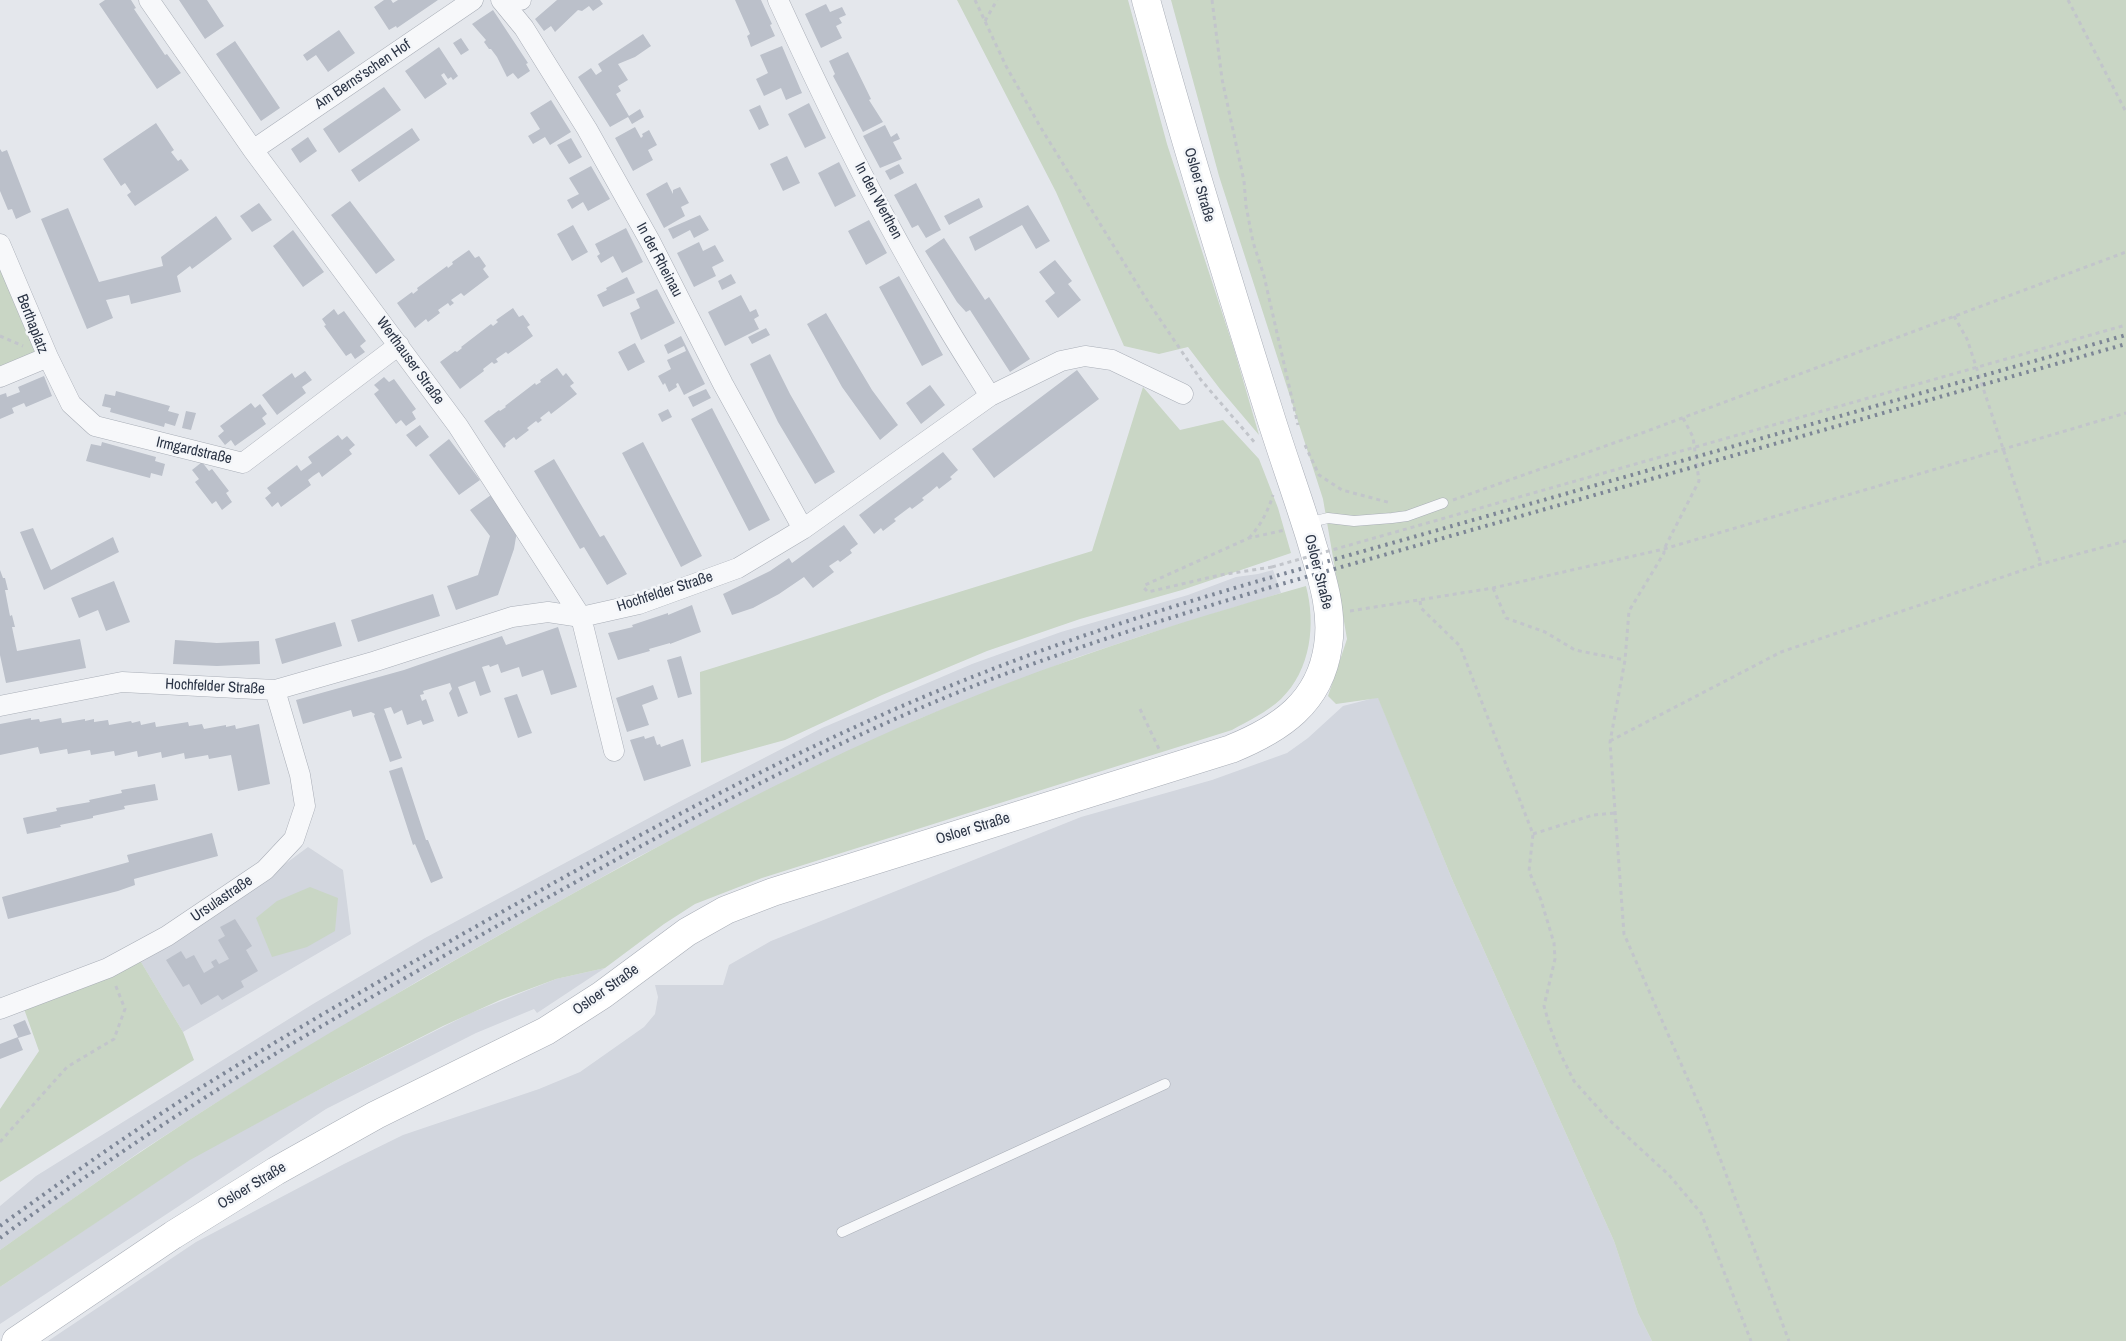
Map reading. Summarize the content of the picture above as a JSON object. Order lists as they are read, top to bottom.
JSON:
{
  "streets": {
    "main road": ["Osloer Straße"],
    "street": [
      "Am Berns'schen Hof",
      "In den Werthen",
      "In der Rheinau",
      "Berthaplatz",
      "Werthauser Straße",
      "Irmgardstraße",
      "Hochfelder Straße",
      "Ursulastraße"
    ]
  },
  "crossings": [
    ["Am Berns'schen Hof", "Werthauser Straße"],
    ["In den Werthen", "Hochfelder Straße"],
    ["In der Rheinau", "Hochfelder Straße"],
    ["Berthaplatz", "Irmgardstraße"],
    ["Werthauser Straße", "Irmgardstraße"],
    ["Werthauser Straße", "Hochfelder Straße"],
    ["Hochfelder Straße", "Ursulastraße"]
  ]
}
